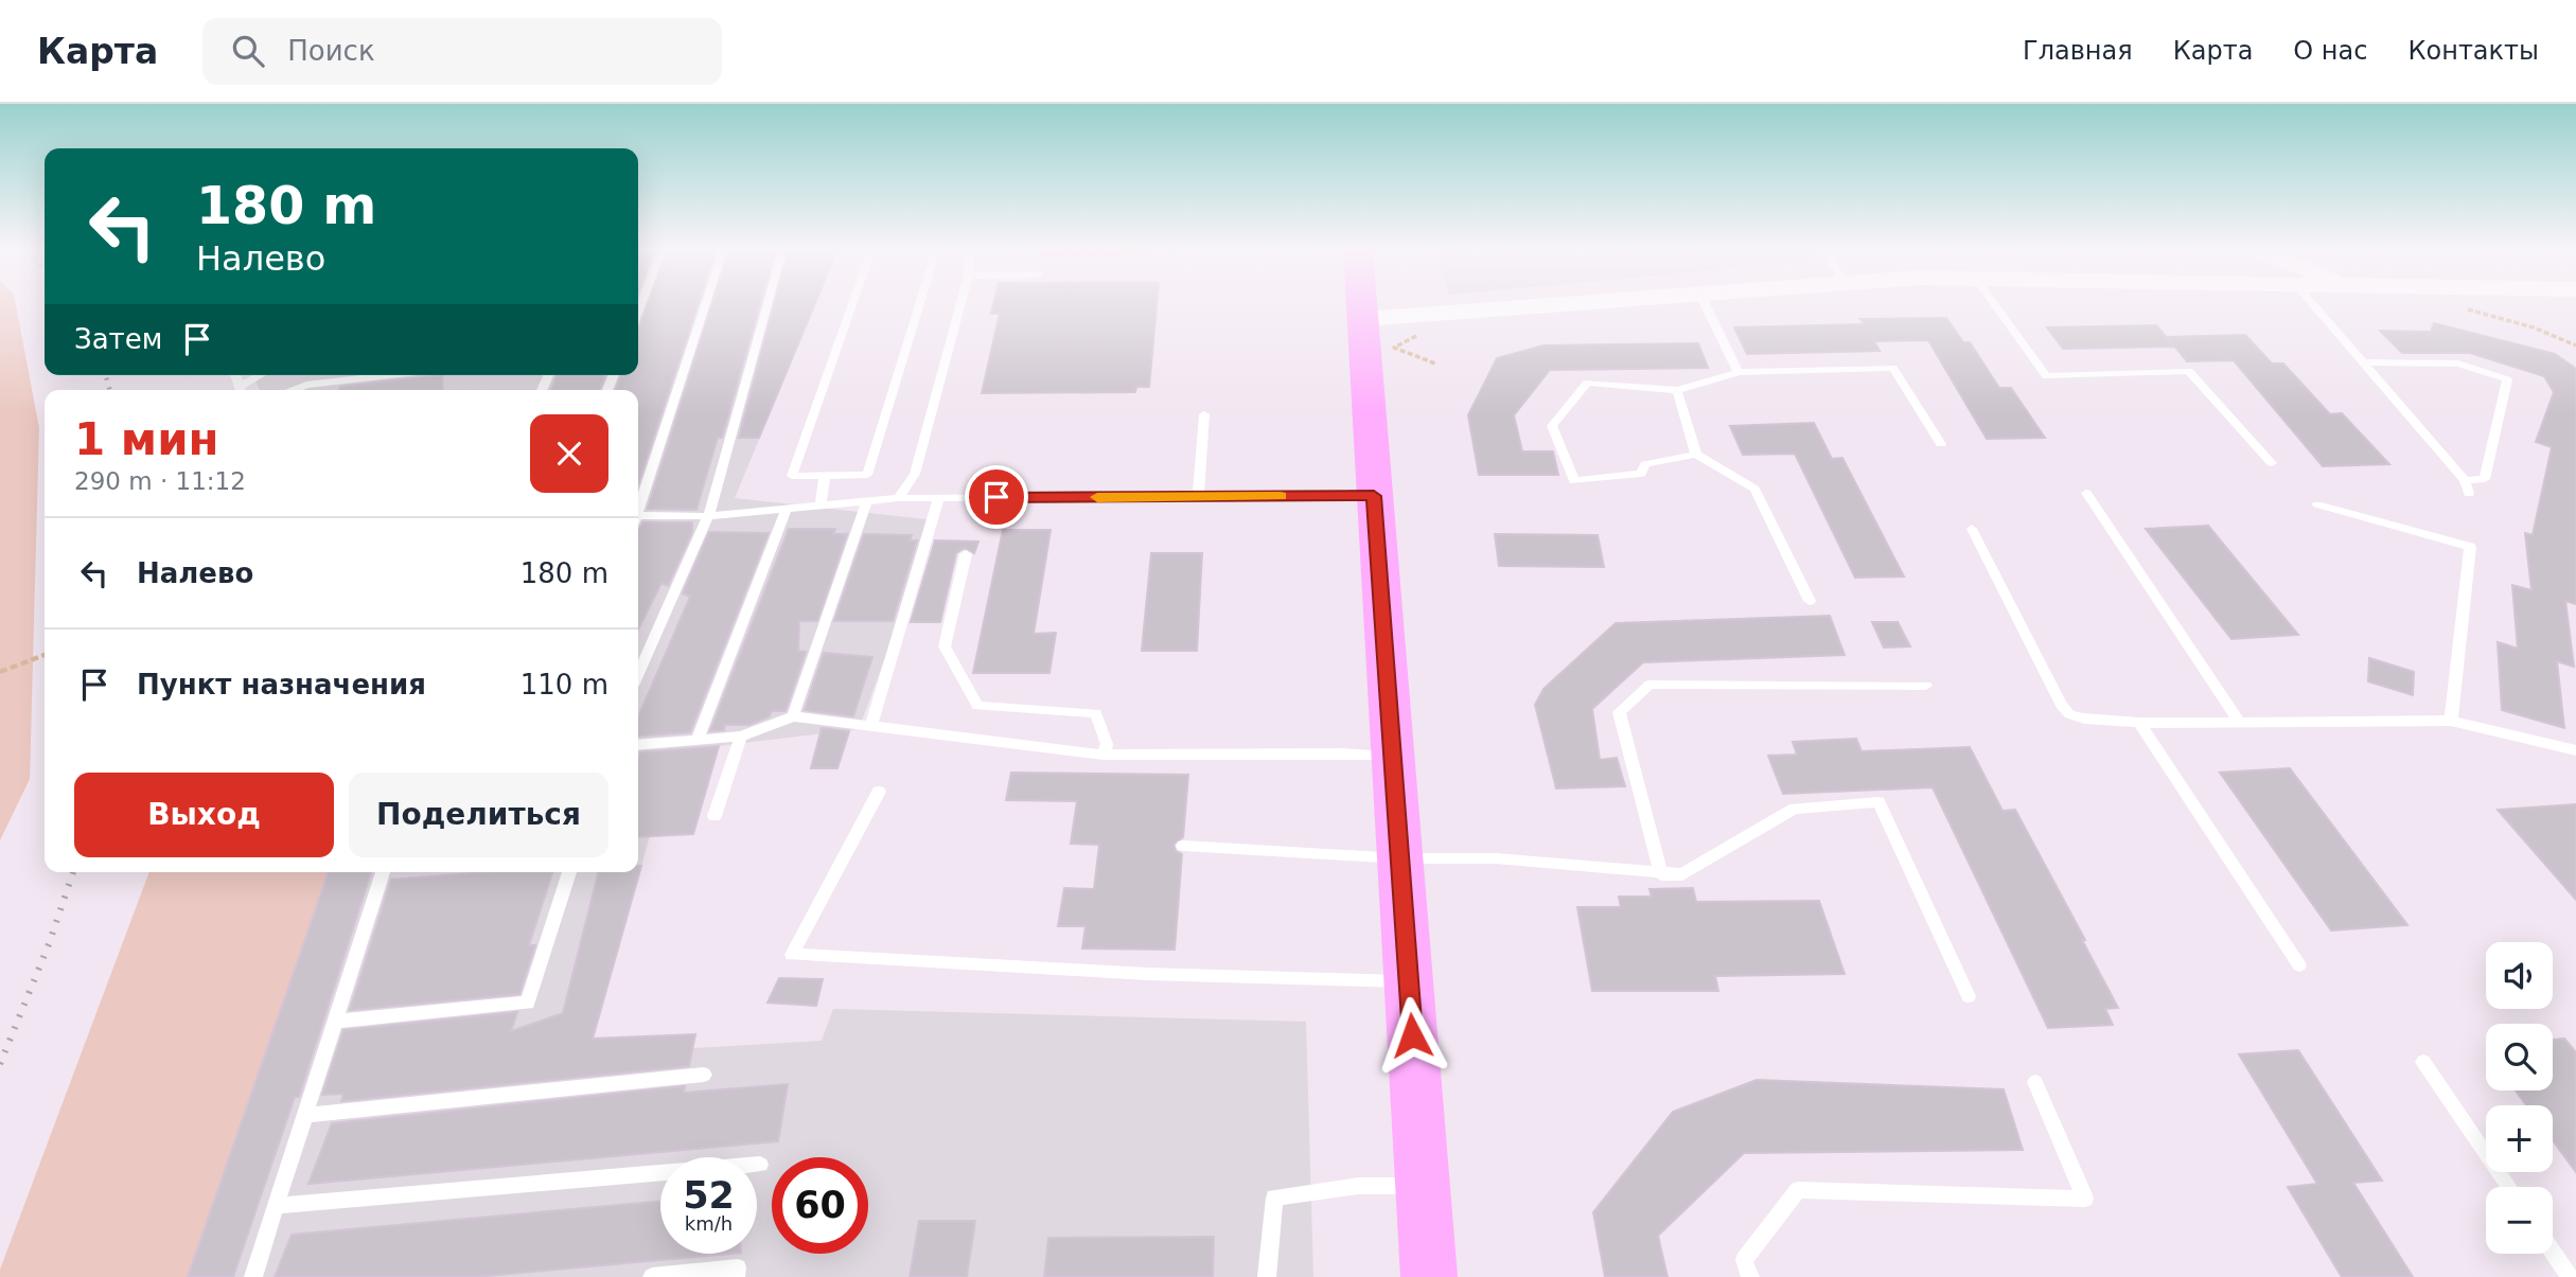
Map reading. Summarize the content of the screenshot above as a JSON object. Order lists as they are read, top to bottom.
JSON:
{
  "page": {
    "header": "Карта",
    "search": "Поиск",
    "nav": [
      "Главная",
      "Карта",
      "О нас",
      "Контакты"
    ],
    "turn": ["180 m", "Налево"],
    "then": "Затем",
    "heading": ["1 мин", "290 m · 11:12"],
    "list": [
      {
        "name": "Налево",
        "value": "180 m"
      },
      {
        "name": "Пункт назначения",
        "value": "110 m"
      }
    ],
    "buttons": ["Выход", "Поделиться"],
    "map_buttons": ["+", "−"],
    "speed": "52 km/h",
    "limit": "60"
  }
}
